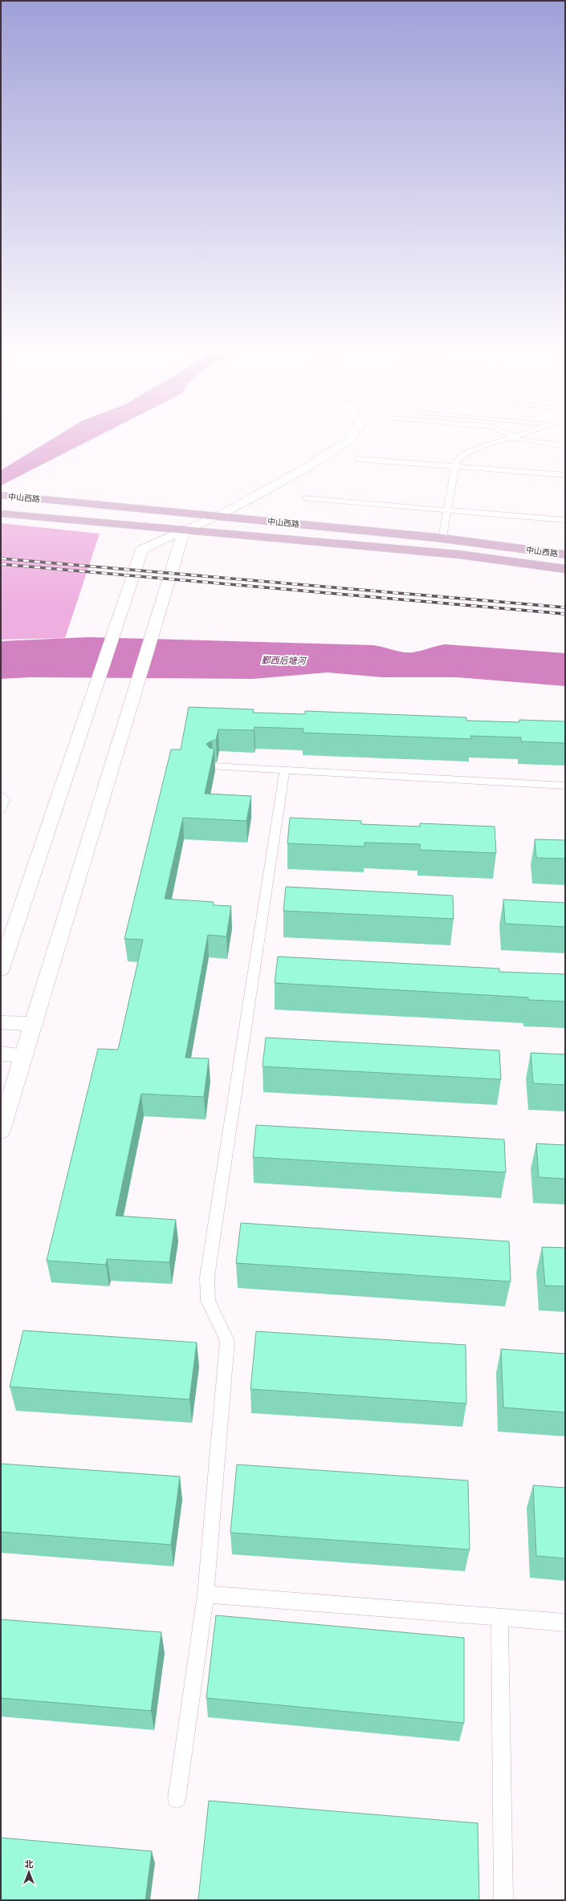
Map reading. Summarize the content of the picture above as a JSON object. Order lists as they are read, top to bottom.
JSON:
{
  "streets": {
    "main road": ["中山西路"]
  },
  "water": ["鄞西后塘河"],
  "north": "top"
}
